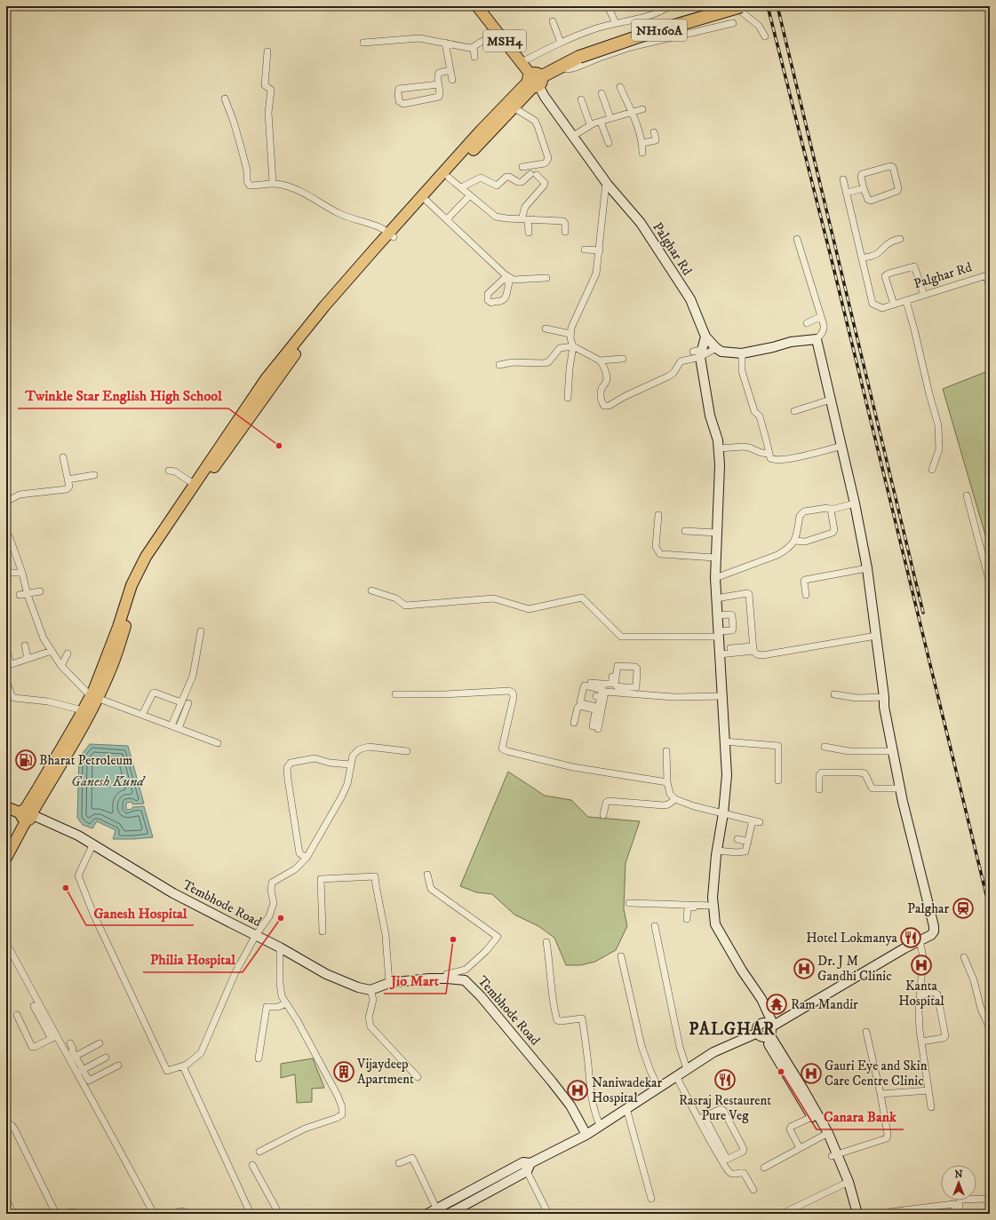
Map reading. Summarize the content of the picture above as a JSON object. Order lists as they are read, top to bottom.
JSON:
{
  "streets": {
    "highway": ["NH160A"],
    "main road": ["MSH4"],
    "street": ["Palghar Rd", "Tembhode Road"]
  },
  "crossings": [
    ["NH160A", "MSH4"],
    ["NH160A", "Palghar Rd"],
    ["MSH4", "Palghar Rd"]
  ],
  "districts": ["PALGHAR"],
  "water": ["Ganesh Kund"],
  "places": {
    "other": [
      "Twinkle Star English High School",
      "Ganesh Hospital",
      "Philia Hospital",
      "Jio Mart",
      "Canara Bank"
    ],
    "fuel station": ["Bharat Petroleum"],
    "station": ["Palghar"],
    "restaurant": ["Hotel Lokmanya", "Rasraj Restaurent Pure Veg"],
    "hospital": [
      "Kanta Hospital",
      "Dr. J M Gandhi Clinic",
      "Gauri Eye and Skin Care Centre Clinic",
      "Naniwadekar Hospital"
    ],
    "temple": ["Ram Mandir"],
    "building": ["Vijaydeep Apartment"]
  },
  "north": "top"
}
